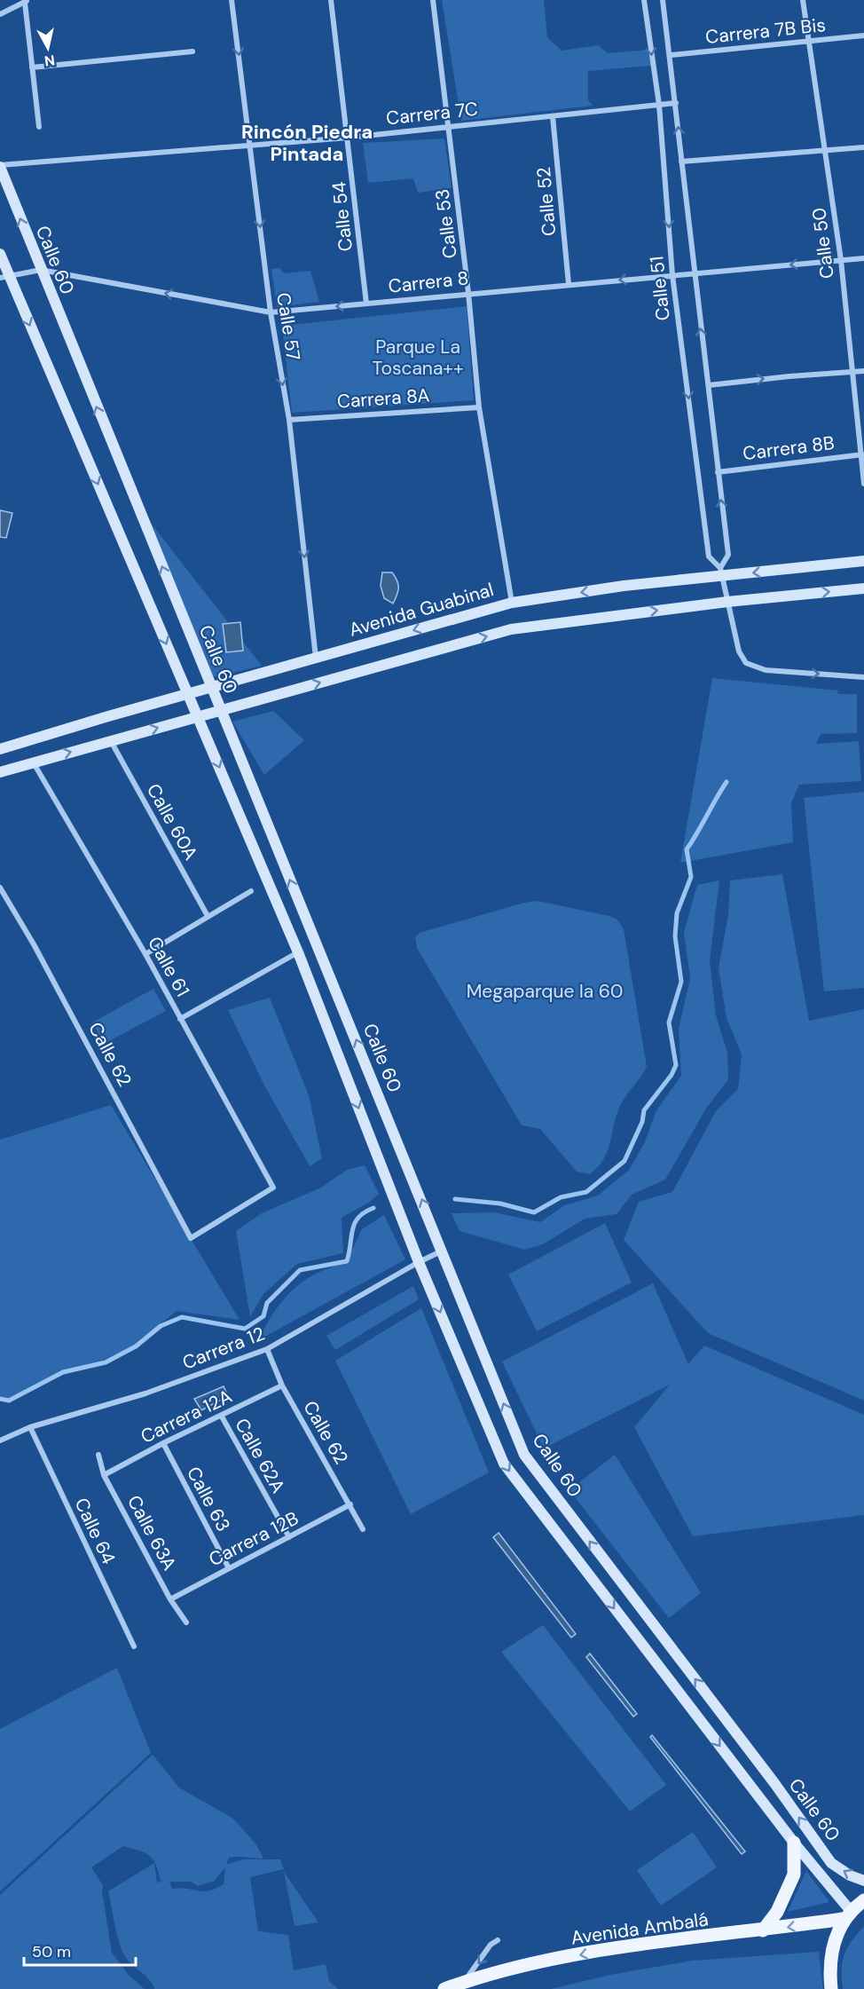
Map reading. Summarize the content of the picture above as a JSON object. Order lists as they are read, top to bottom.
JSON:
{
  "streets": {
    "main road": ["Calle 60", "Avenida Guabinal", "Avenida Ambalá"],
    "street": [
      "Carrera 7B Bis",
      "Carrera 7C",
      "Calle 52",
      "Calle 54",
      "Calle 53",
      "Calle 50",
      "Carrera 8",
      "Calle 51",
      "Calle 57",
      "Carrera 8A",
      "Carrera 8B",
      "Calle 60A",
      "Calle 61",
      "Calle 62",
      "Carrera 12",
      "Carrera 12A",
      "Calle 62A",
      "Calle 63",
      "Calle 64",
      "Calle 63A",
      "Carrera 12B"
    ]
  },
  "crossings": [
    ["Carrera 7B Bis", "Calle 50"],
    ["Carrera 7B Bis", "Calle 51"],
    ["Carrera 7C", "Calle 52"],
    ["Carrera 7C", "Calle 54"],
    ["Carrera 7C", "Calle 53"],
    ["Carrera 7C", "Calle 60"],
    ["Carrera 7C", "Calle 51"],
    ["Carrera 7C", "Calle 57"],
    ["Calle 52", "Carrera 8"],
    ["Calle 54", "Carrera 8"],
    ["Calle 53", "Carrera 8"],
    ["Calle 53", "Carrera 8A"],
    ["Calle 53", "Avenida Guabinal"],
    ["Calle 50", "Carrera 8"],
    ["Calle 50", "Carrera 8B"],
    ["Calle 60", "Carrera 8"],
    ["Calle 60", "Avenida Guabinal"],
    ["Calle 60", "Carrera 12"],
    ["Calle 60", "Avenida Ambalá"],
    ["Carrera 8", "Calle 51"],
    ["Carrera 8", "Calle 57"],
    ["Calle 51", "Carrera 8B"],
    ["Calle 51", "Avenida Guabinal"],
    ["Calle 57", "Carrera 8A"],
    ["Calle 57", "Avenida Guabinal"],
    ["Calle 61", "Calle 62"],
    ["Calle 62", "Carrera 12"],
    ["Calle 62", "Carrera 12A"],
    ["Calle 62", "Carrera 12B"],
    ["Carrera 12", "Calle 64"],
    ["Carrera 12A", "Calle 62A"],
    ["Carrera 12A", "Calle 63"],
    ["Carrera 12A", "Calle 63A"],
    ["Calle 62A", "Carrera 12B"],
    ["Calle 63", "Carrera 12B"],
    ["Calle 63A", "Carrera 12B"]
  ],
  "one_way": ["Carrera 8", "Calle 57", "Avenida Ambalá"],
  "districts": ["Rincón Piedra Pintada"],
  "parks": ["Parque La Toscana++", "Megaparque la 60"],
  "scale_bar": "50 m",
  "north": "bottom"
}
